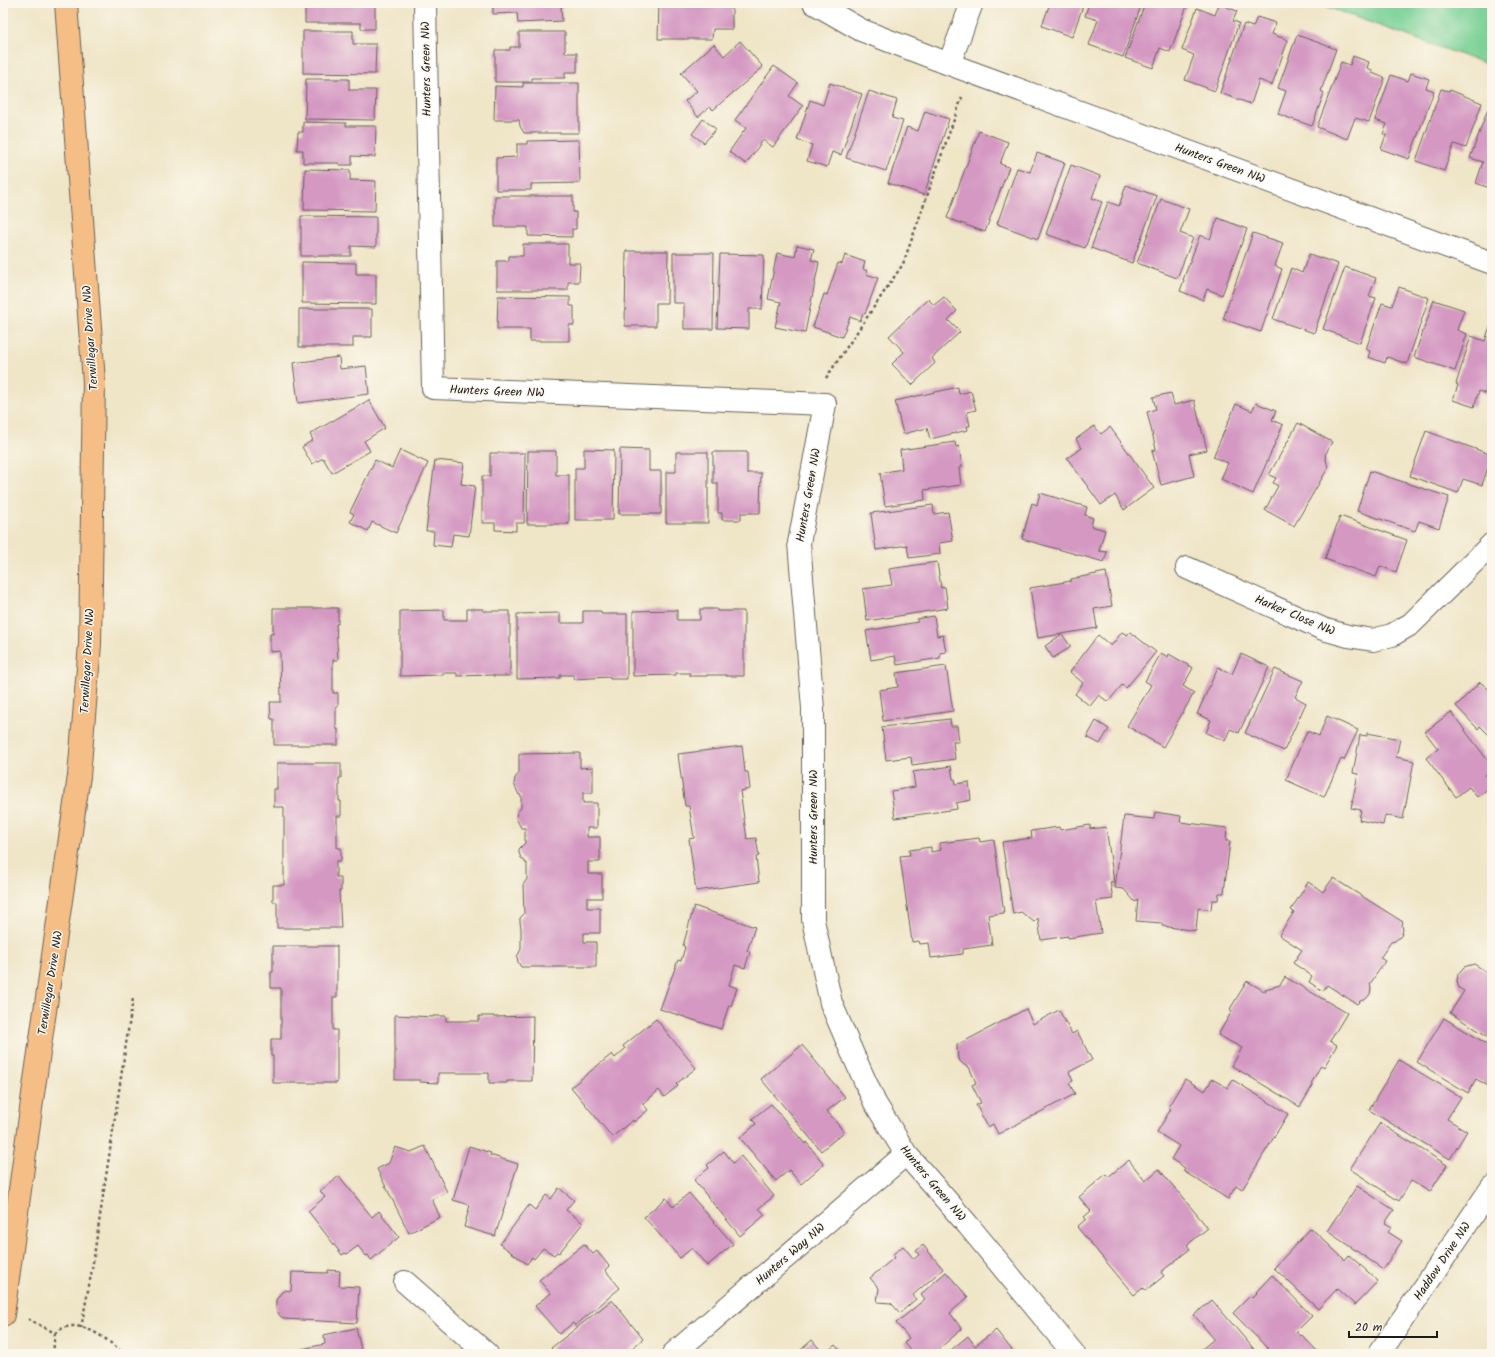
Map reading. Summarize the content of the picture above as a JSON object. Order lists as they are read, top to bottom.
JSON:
{
  "streets": {
    "main road": ["Terwillegar Drive NW"],
    "street": [
      "Hunters Green NW",
      "Harker Close NW",
      "Hunters Way NW",
      "Haddow Drive NW"
    ]
  },
  "crossings": [
    ["Hunters Green NW", "Hunters Way NW"]
  ],
  "scale_bar": "20 m"
}
